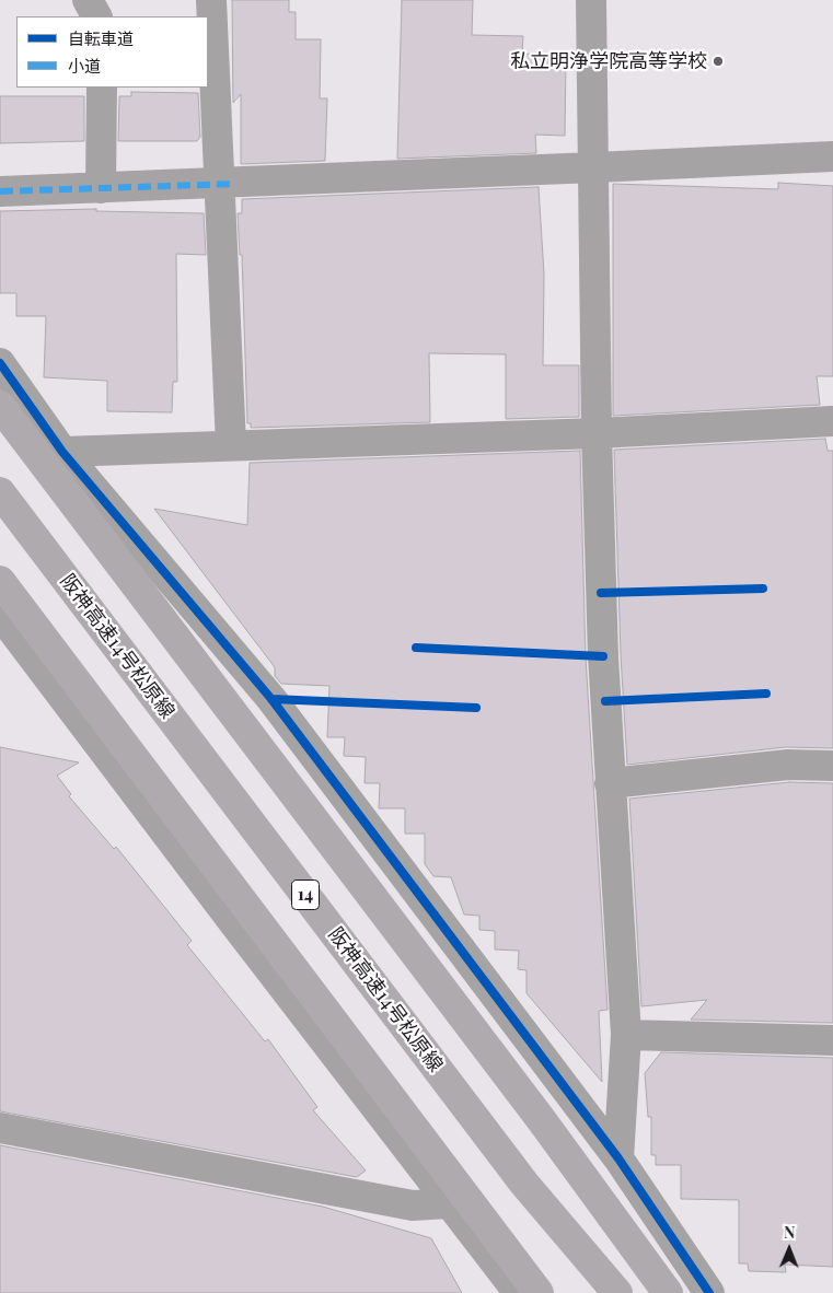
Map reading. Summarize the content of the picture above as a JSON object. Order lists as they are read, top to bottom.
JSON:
{
  "streets": {
    "highway": ["阪神高速14号松原線", "14"]
  },
  "places": ["私立明浄学院高等学校"],
  "legend": ["自転車道", "小道"],
  "north": "top"
}
